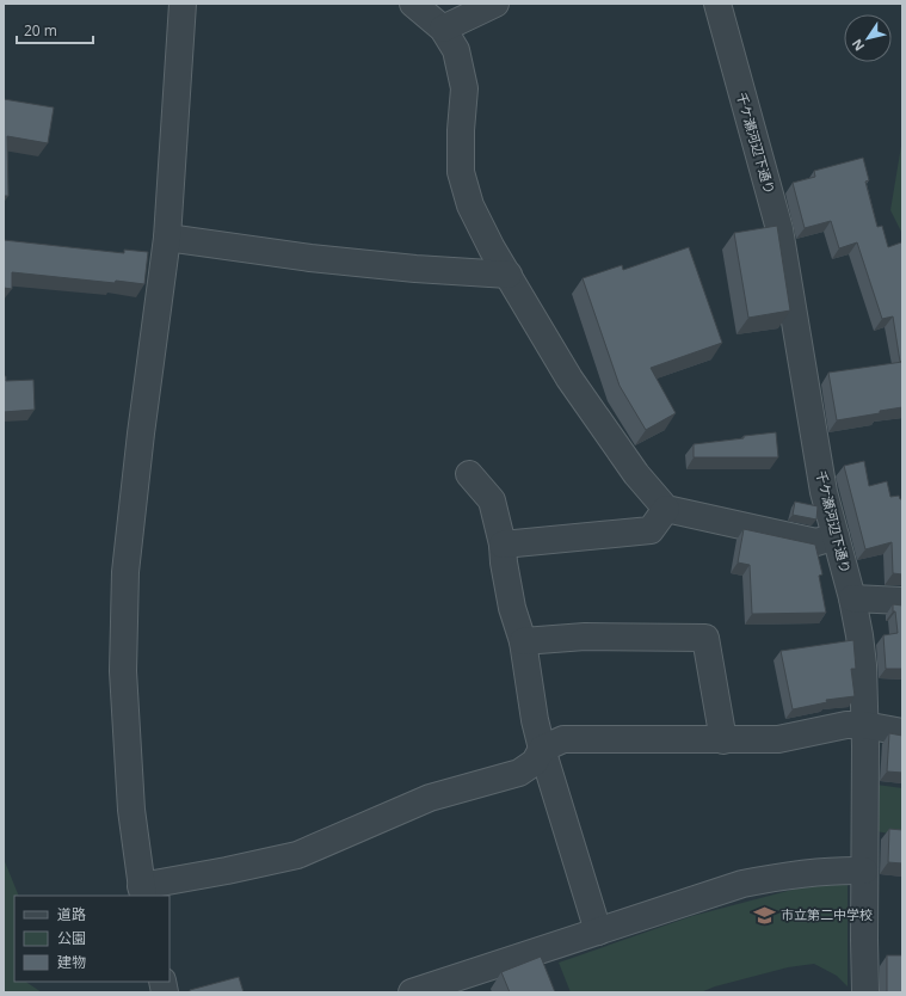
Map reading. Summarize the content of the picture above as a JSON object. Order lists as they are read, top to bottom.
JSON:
{
  "streets": {
    "street": ["千ケ瀬河辺下通り"]
  },
  "places": {
    "school or university": ["市立第二中学校"]
  },
  "legend": ["道路", "公園", "建物"],
  "scale_bar": "20 m",
  "north": "bottom left"
}
